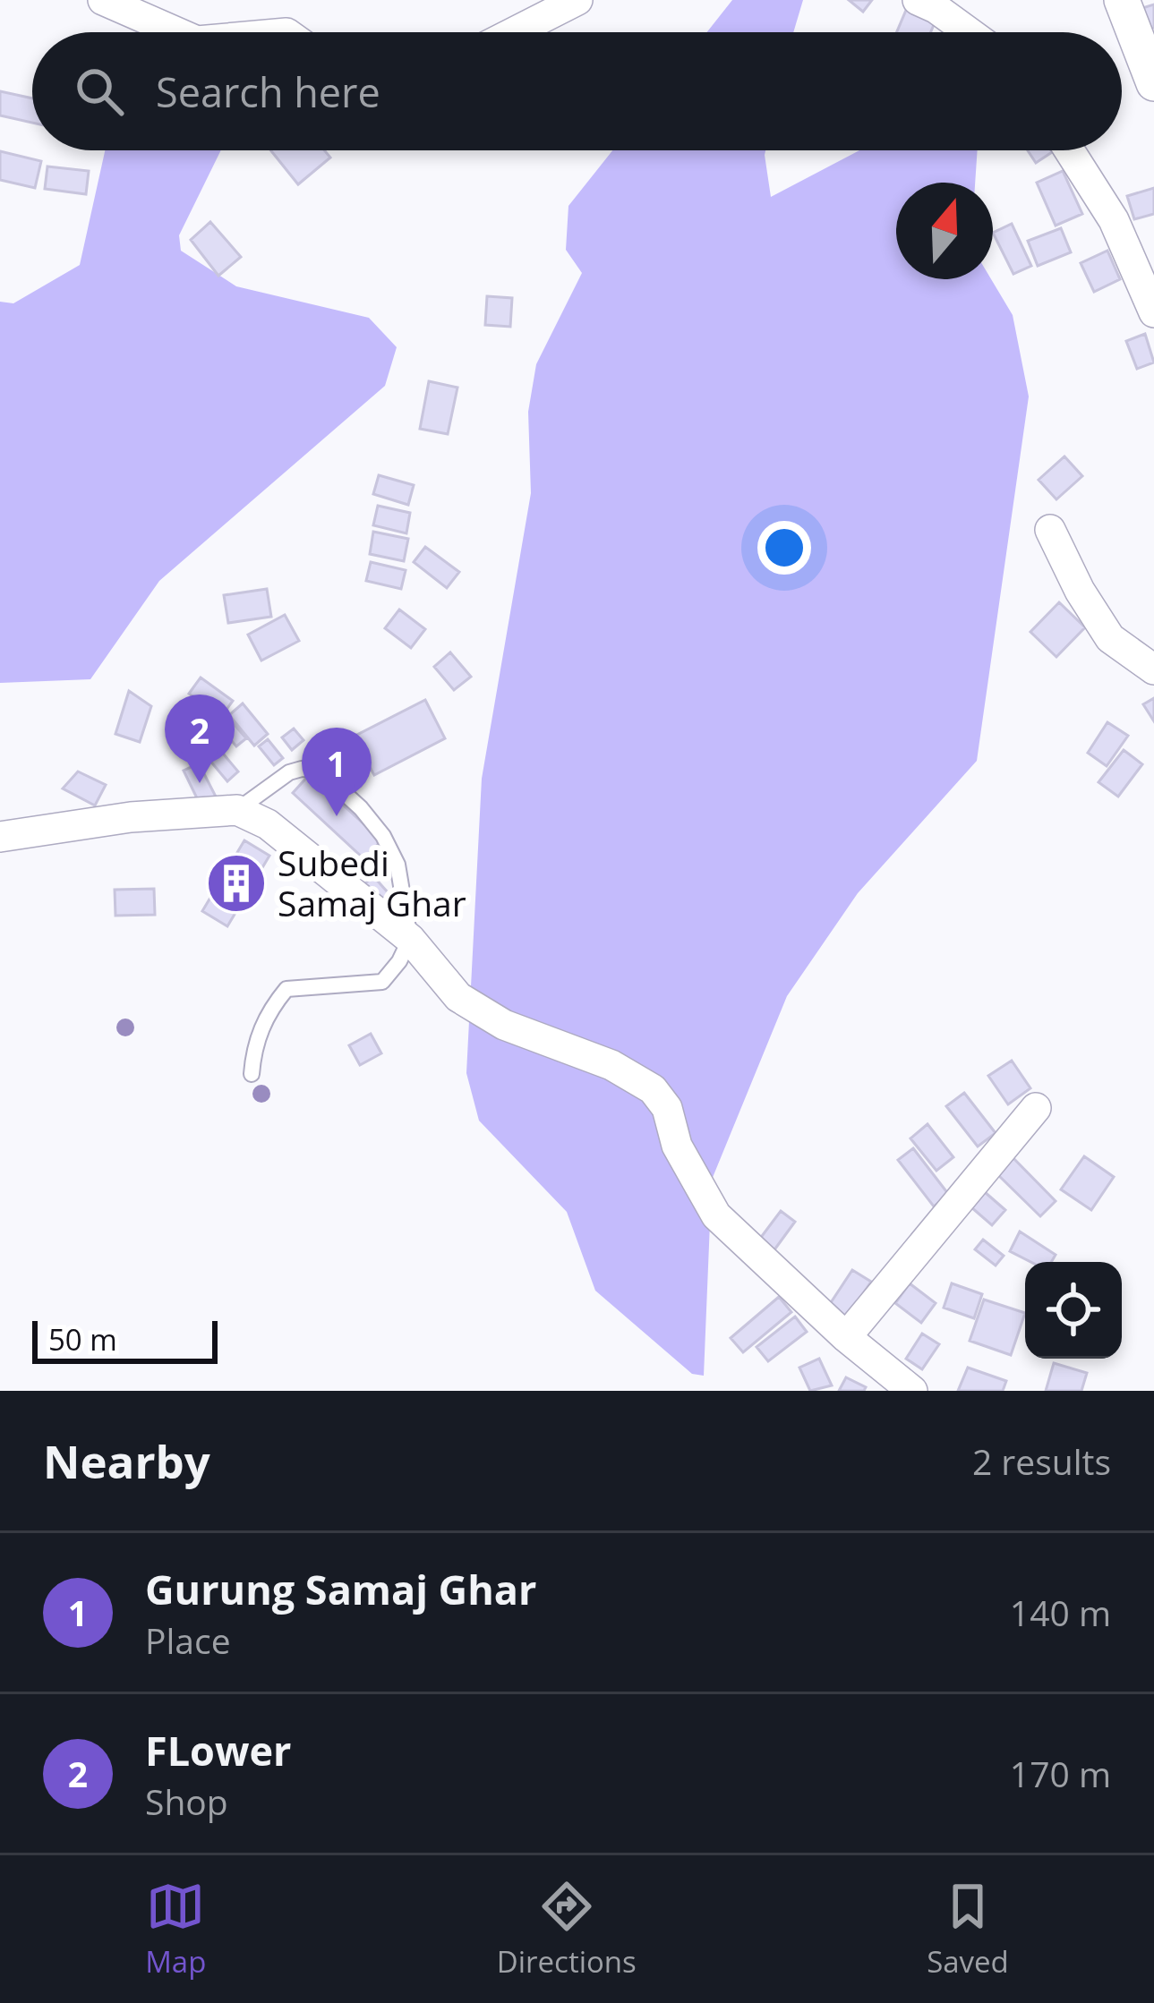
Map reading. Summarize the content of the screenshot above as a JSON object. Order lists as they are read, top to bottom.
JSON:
{
  "places": {
    "building": ["Subedi Samaj Ghar"]
  },
  "scale_bar": "50 m",
  "north": "top",
  "page": {
    "search": "Search here",
    "pins": ["2", "1"],
    "scale": "50 m",
    "heading": ["Nearby", "2 results"],
    "list": [
      {
        "mark": "1",
        "name": "Gurung Samaj Ghar",
        "note": "Place",
        "value": "140 m"
      },
      {
        "mark": "2",
        "name": "FLower",
        "note": "Shop",
        "value": "170 m"
      }
    ],
    "nav": ["Map", "Directions", "Saved"]
  }
}
